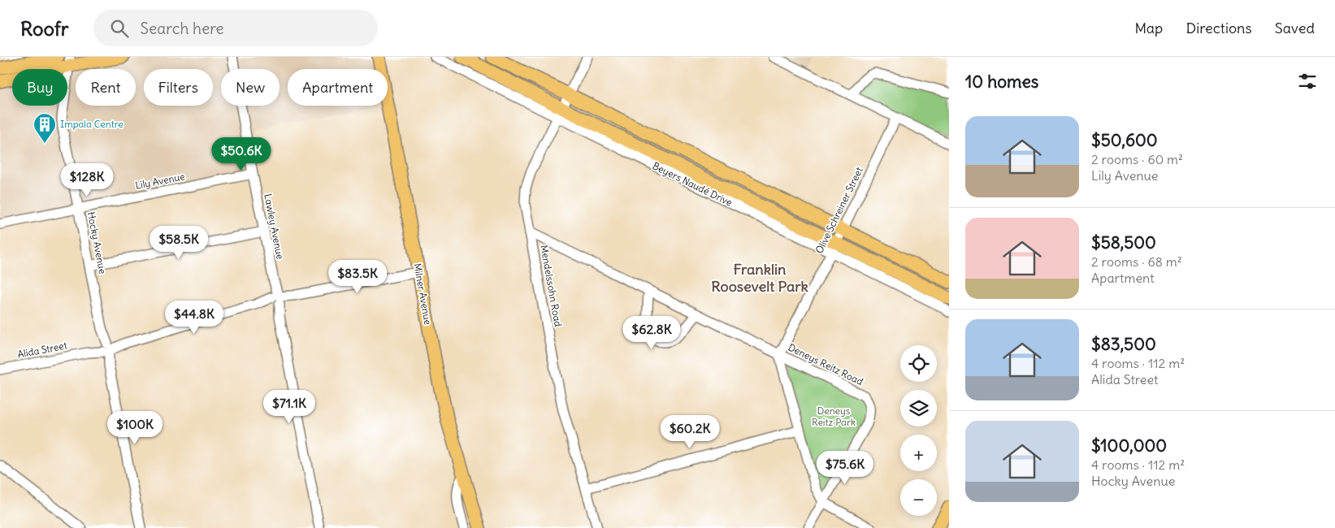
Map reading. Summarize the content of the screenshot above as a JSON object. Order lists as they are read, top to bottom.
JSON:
{
  "streets": {
    "main road": ["Beyers Naudé Drive", "Milner Avenue"],
    "street": [
      "Lily Avenue",
      "Olive Schreiner Street",
      "Lawley Avenue",
      "Hocky Avenue",
      "Mendelssohn Road",
      "Alida Street",
      "Deneys Reitz Road"
    ]
  },
  "crossings": [
    ["Lily Avenue", "Lawley Avenue"],
    ["Lily Avenue", "Hocky Avenue"],
    ["Beyers Naudé Drive", "Olive Schreiner Street"],
    ["Beyers Naudé Drive", "Mendelssohn Road"],
    ["Olive Schreiner Street", "Deneys Reitz Road"],
    ["Lawley Avenue", "Alida Street"],
    ["Hocky Avenue", "Alida Street"],
    ["Mendelssohn Road", "Deneys Reitz Road"],
    ["Milner Avenue", "Alida Street"]
  ],
  "districts": ["Franklin Roosevelt Park"],
  "parks": ["Deneys Reitz Park"],
  "places": {
    "building": ["Impala Centre"]
  },
  "page": {
    "header": "Roofr",
    "search": "Search here",
    "nav": ["Map", "Directions", "Saved"],
    "heading": "10 homes",
    "chip": [
      "Buy",
      "Rent",
      "Filters",
      "New",
      "Apartment"
    ],
    "list": [
      {
        "name": "$50,600",
        "note": "2 rooms · 60 m² · Lily Avenue"
      },
      {
        "name": "$58,500",
        "note": "2 rooms · 68 m² · Apartment"
      },
      {
        "name": "$83,500",
        "note": "4 rooms · 112 m² · Alida Street"
      },
      {
        "name": "$100,000",
        "note": "4 rooms · 112 m² · Hocky Avenue"
      }
    ],
    "price": [
      "$50.6K",
      "$128K",
      "$58.5K",
      "$83.5K",
      "$44.8K",
      "$62.8K",
      "$71.1K",
      "$100K",
      "$60.2K",
      "$75.6K"
    ],
    "map_buttons": ["+", "−"]
  }
}
